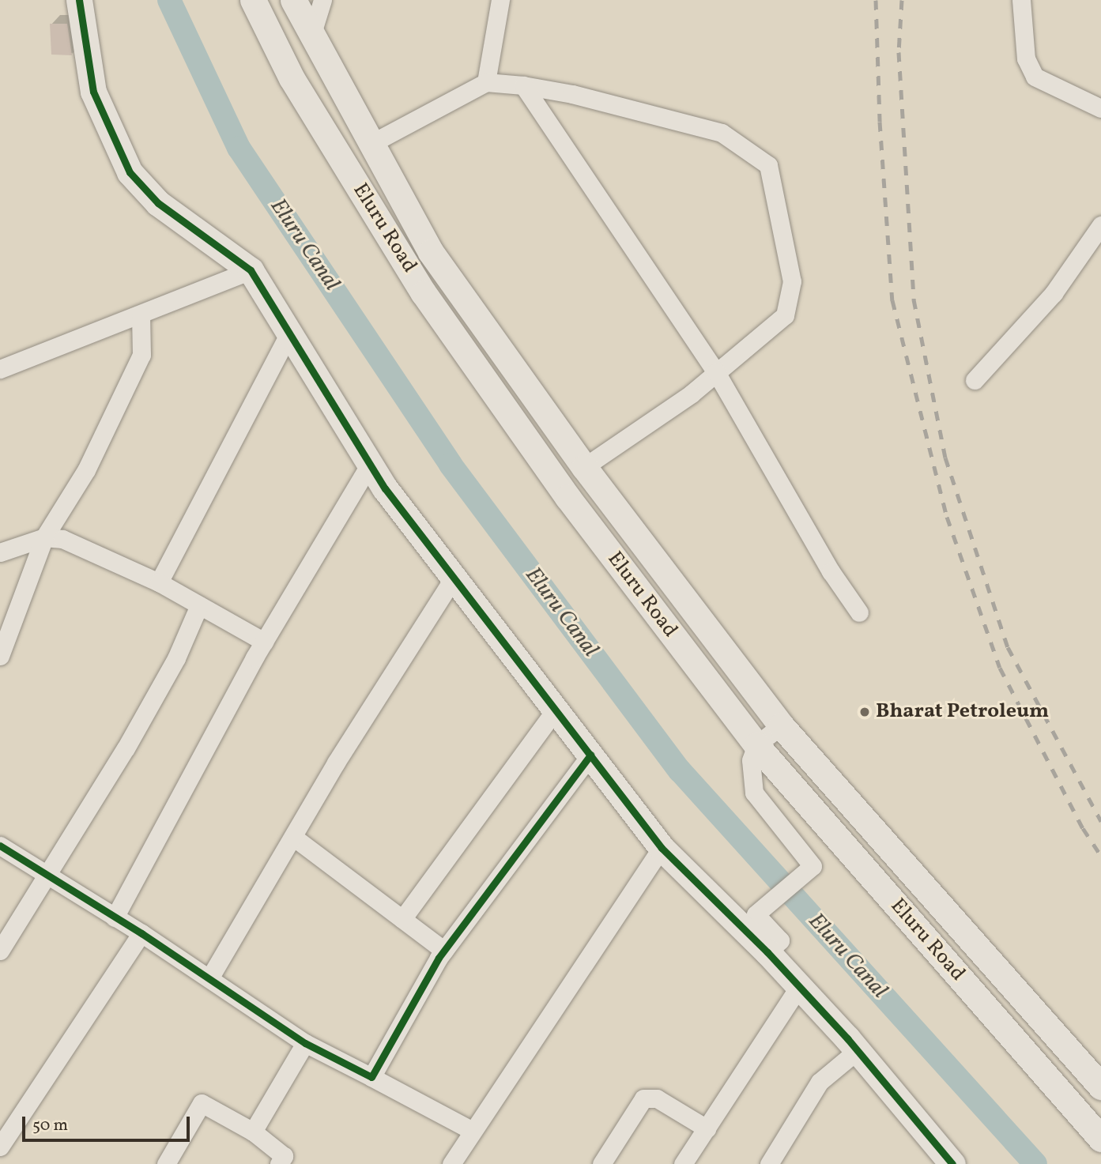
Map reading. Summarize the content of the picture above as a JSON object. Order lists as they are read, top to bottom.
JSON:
{
  "streets": {
    "main road": ["Eluru Road"]
  },
  "water": ["Eluru Canal"],
  "places": ["Bharat Petroleum"],
  "scale_bar": "50 m"
}
